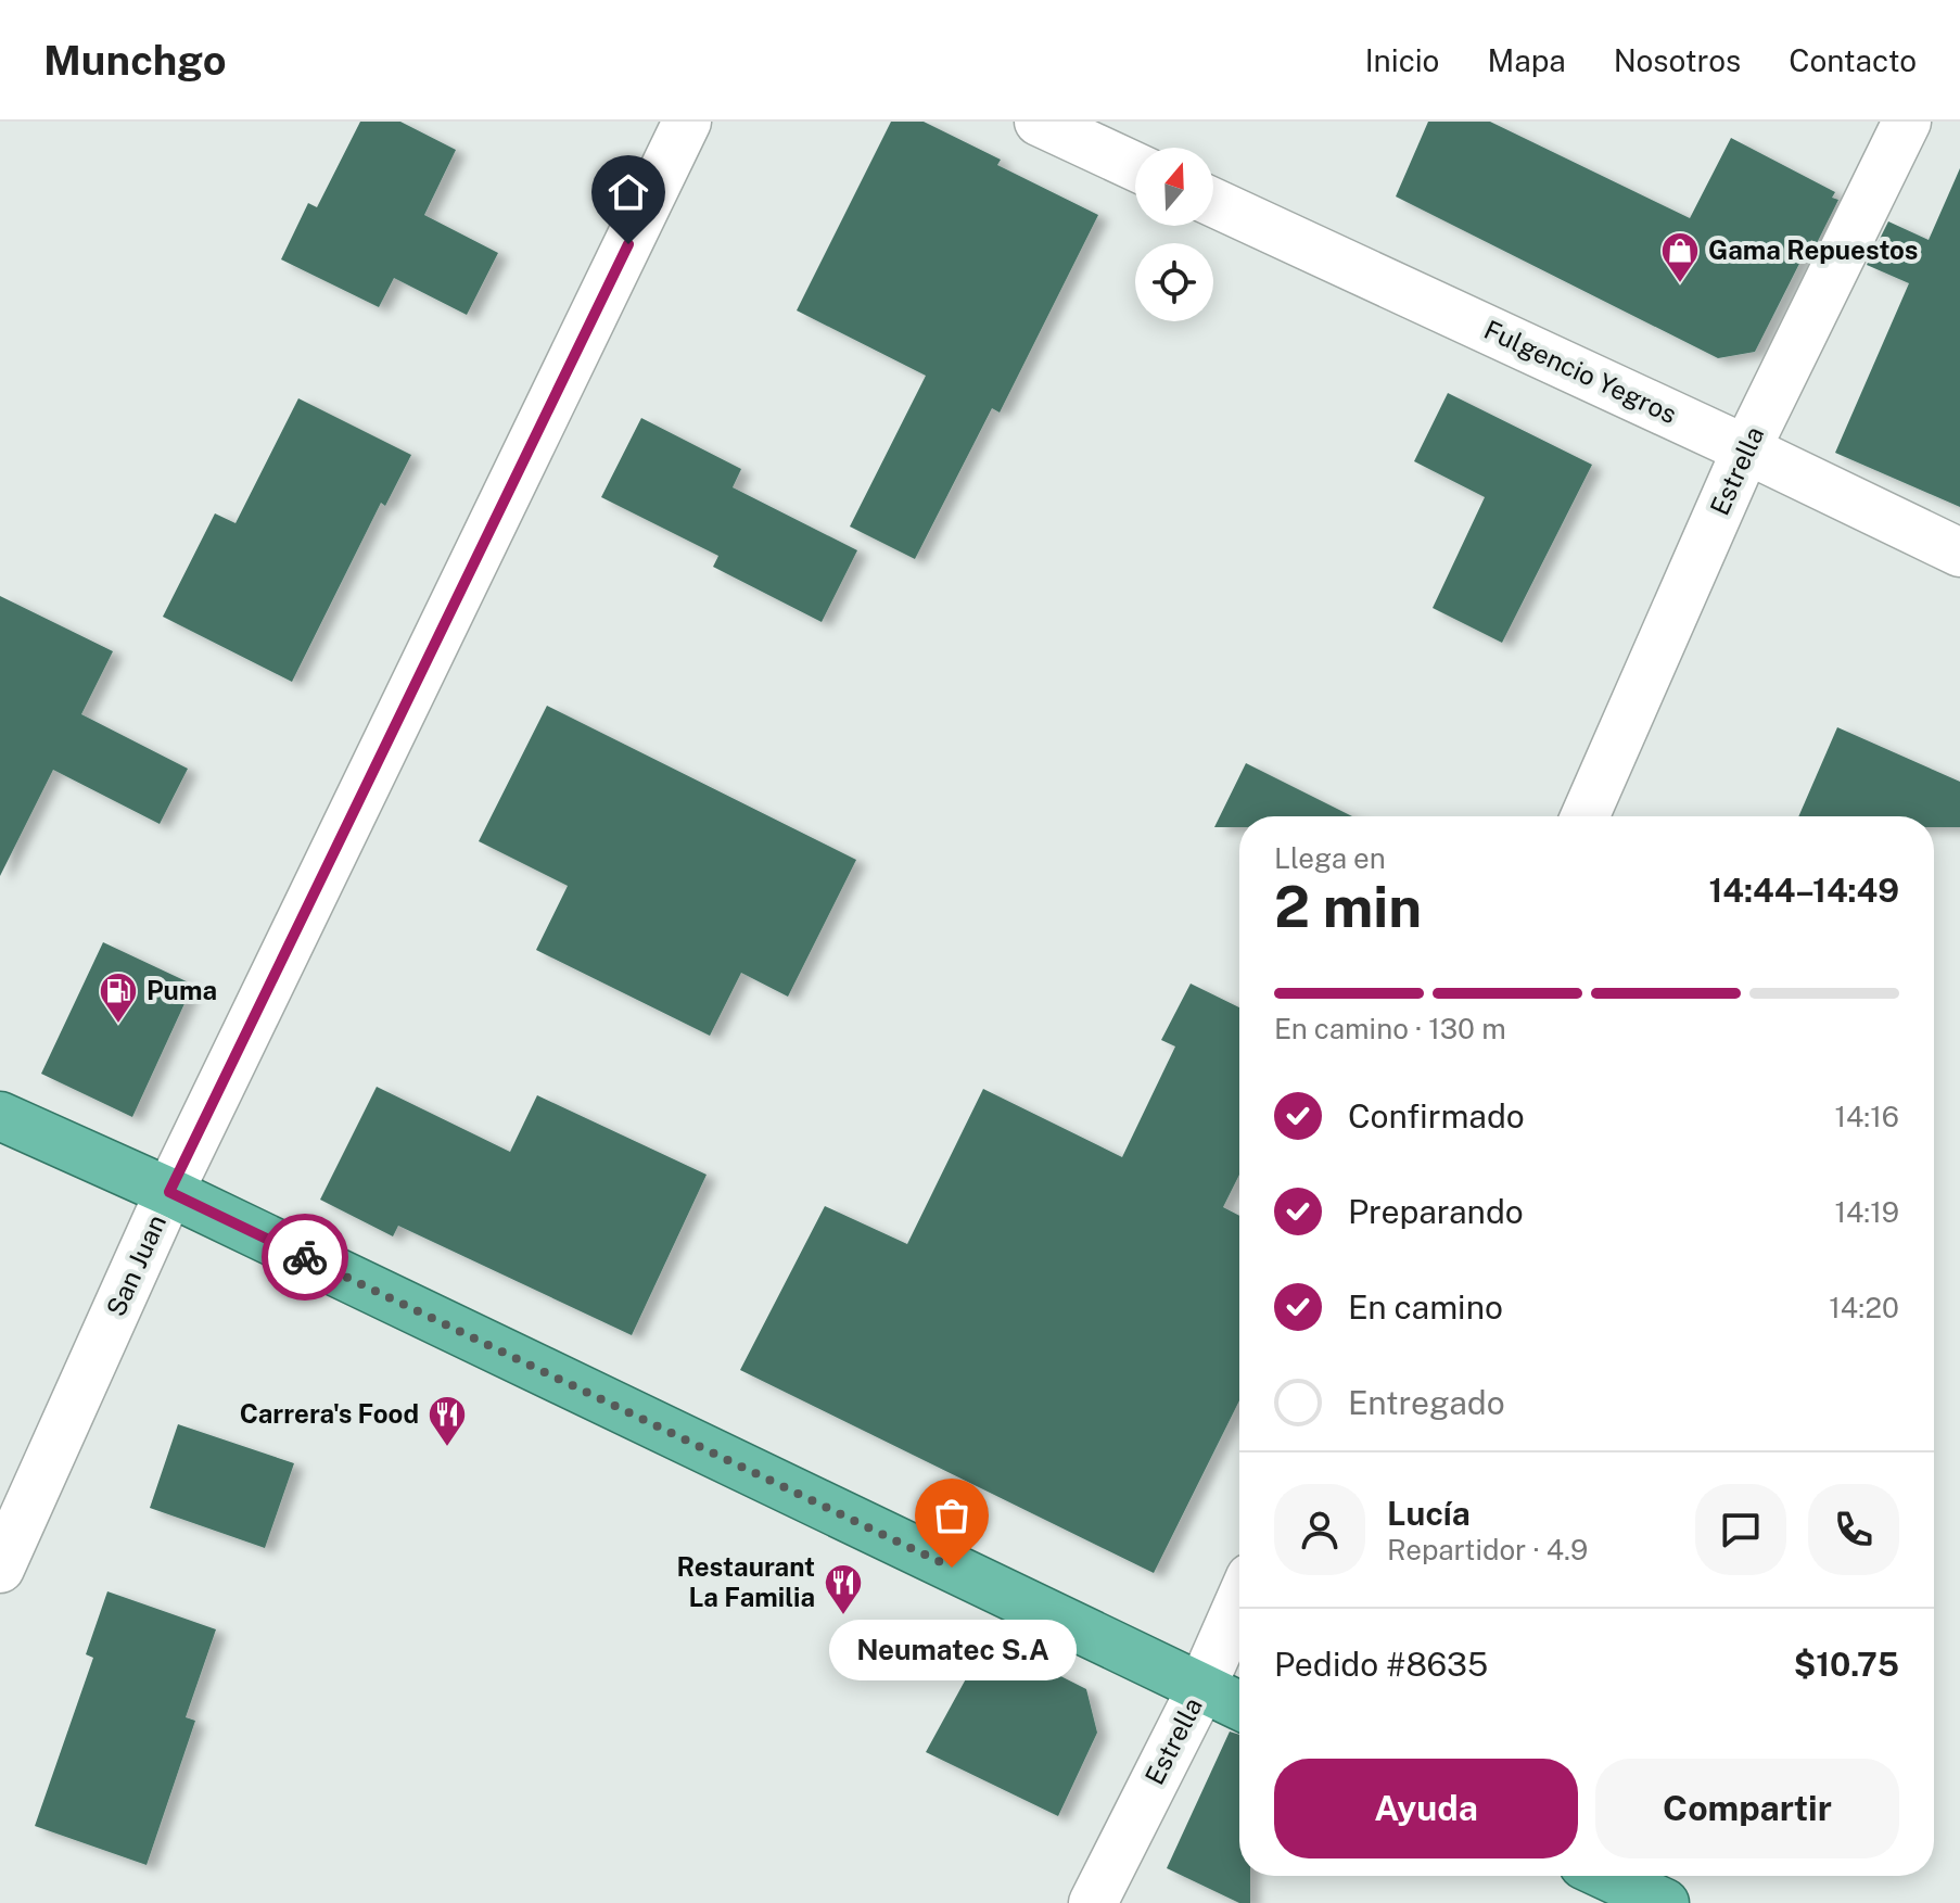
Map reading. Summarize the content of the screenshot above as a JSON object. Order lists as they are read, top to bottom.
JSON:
{
  "streets": {
    "street": ["Fulgencio Yegros", "Estrella", "San Juan"]
  },
  "crossings": [
    ["Fulgencio Yegros", "Estrella"]
  ],
  "places": {
    "shop": ["Gama Repuestos"],
    "fuel station": ["Puma"],
    "restaurant": ["Carrera's Food", "Restaurant La Familia"],
    "other": ["Neumatec S.A"]
  },
  "north": "top",
  "page": {
    "header": "Munchgo",
    "nav": [
      "Inicio",
      "Mapa",
      "Nosotros",
      "Contacto"
    ],
    "heading": ["2 min", "Llega en", "14:44–14:49"],
    "panel": [
      "Lucía",
      "Repartidor · 4.9",
      "Pedido #8635",
      "$10.75"
    ],
    "bar": "En camino · 130 m",
    "list": [
      ["Confirmado", "14:16"],
      ["Preparando", "14:19"],
      ["En camino", "14:20"],
      "Entregado"
    ],
    "bubble": "Neumatec S.A",
    "buttons": ["Ayuda", "Compartir"]
  }
}
